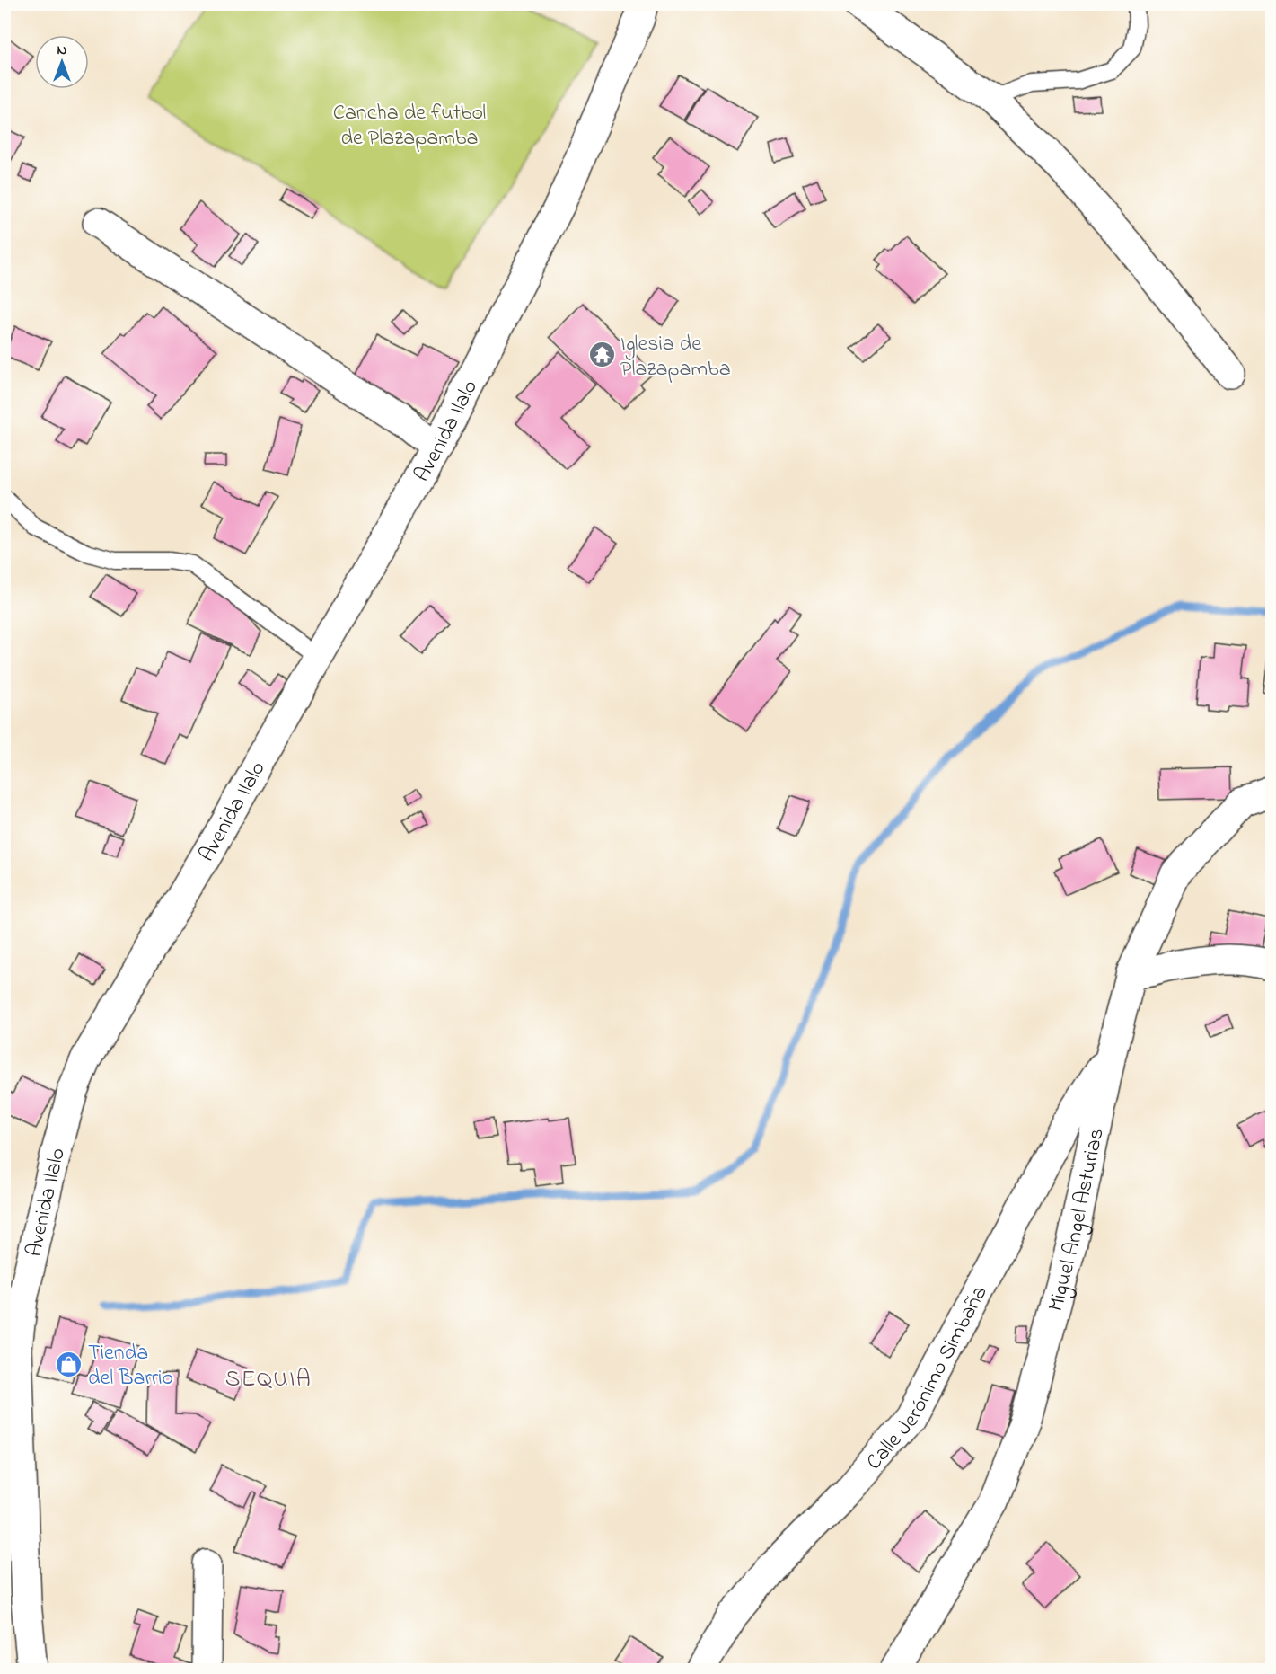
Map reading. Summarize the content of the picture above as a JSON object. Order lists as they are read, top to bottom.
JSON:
{
  "streets": {
    "street": ["Avenida Ilalo", "Miguel Angel Asturias", "Calle Jerónimo Simbaña"]
  },
  "crossings": [
    ["Miguel Angel Asturias", "Calle Jerónimo Simbaña"]
  ],
  "districts": ["SEQUIA"],
  "parks": ["Cancha de futbol de Plazapamba"],
  "places": {
    "temple": ["Iglesia de Plazapamba"],
    "shop": ["Tienda del Barrio"]
  },
  "north": "top"
}
